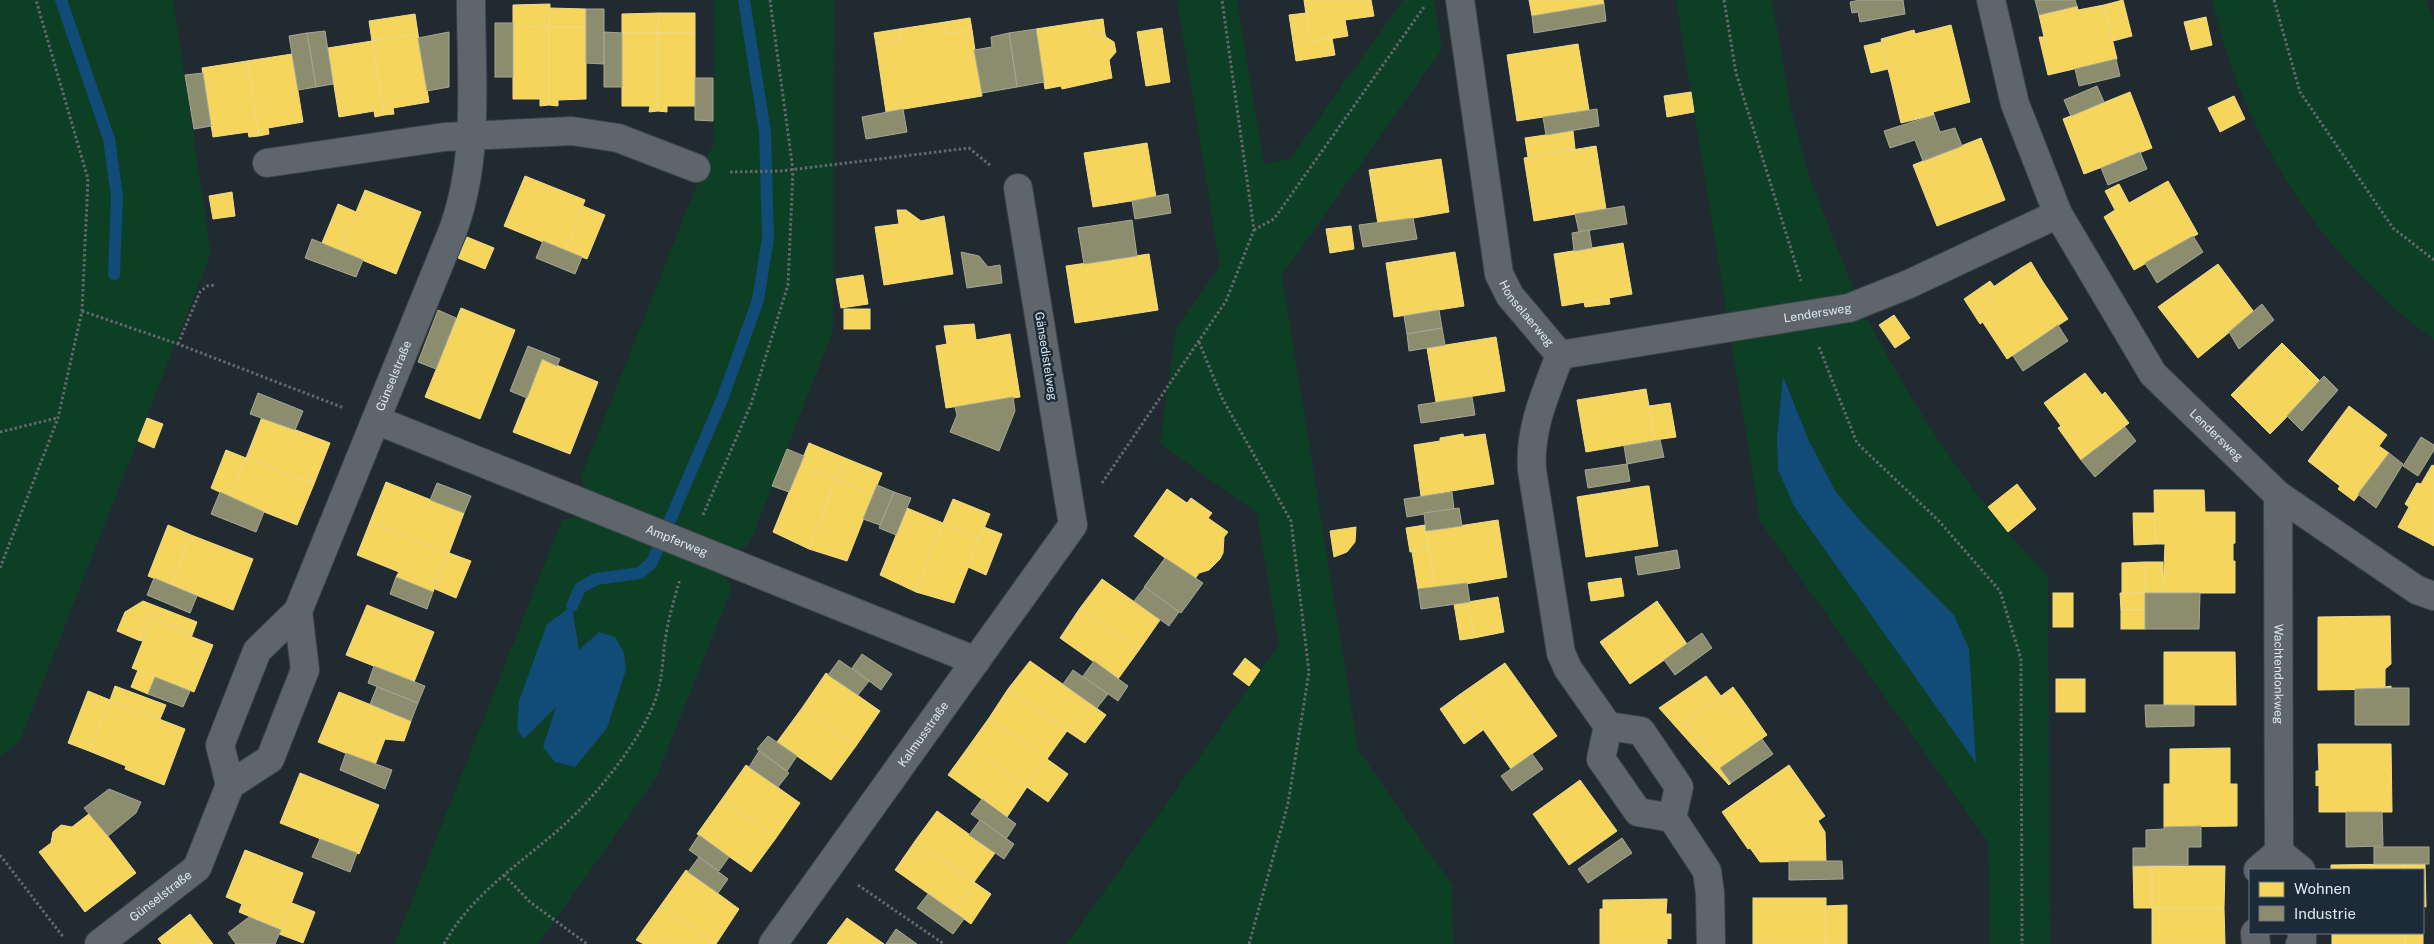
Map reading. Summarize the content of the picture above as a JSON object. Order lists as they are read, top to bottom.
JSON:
{
  "streets": {
    "street": [
      "Honselaerweg",
      "Lendersweg",
      "Gänsedistelweg",
      "Günselstraße",
      "Ampferweg",
      "Wachtendonkweg",
      "Kalmusstraße"
    ]
  },
  "crossings": [
    ["Honselaerweg", "Lendersweg"],
    ["Lendersweg", "Wachtendonkweg"],
    ["Gänsedistelweg", "Kalmusstraße"],
    ["Günselstraße", "Ampferweg"],
    ["Ampferweg", "Kalmusstraße"]
  ],
  "legend": ["Wohnen", "Industrie"]
}
